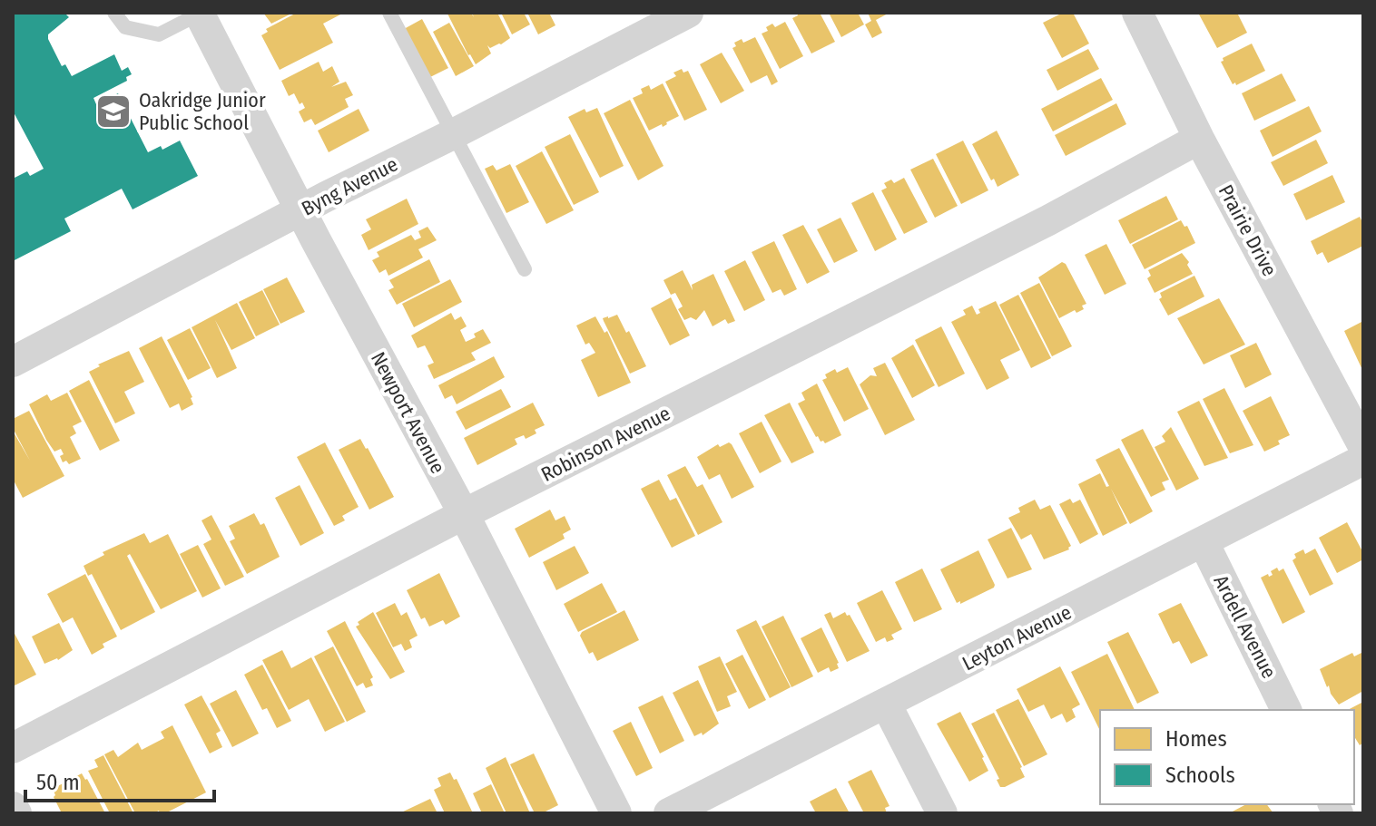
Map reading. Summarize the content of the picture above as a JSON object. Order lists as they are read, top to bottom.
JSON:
{
  "streets": {
    "street": [
      "Byng Avenue",
      "Prairie Drive",
      "Newport Avenue",
      "Robinson Avenue",
      "Ardell Avenue",
      "Leyton Avenue"
    ]
  },
  "crossings": [
    ["Byng Avenue", "Newport Avenue"],
    ["Prairie Drive", "Robinson Avenue"],
    ["Newport Avenue", "Robinson Avenue"],
    ["Ardell Avenue", "Leyton Avenue"]
  ],
  "places": {
    "school or university": ["Oakridge Junior Public School"]
  },
  "legend": ["Homes", "Schools"],
  "scale_bar": "50 m"
}
